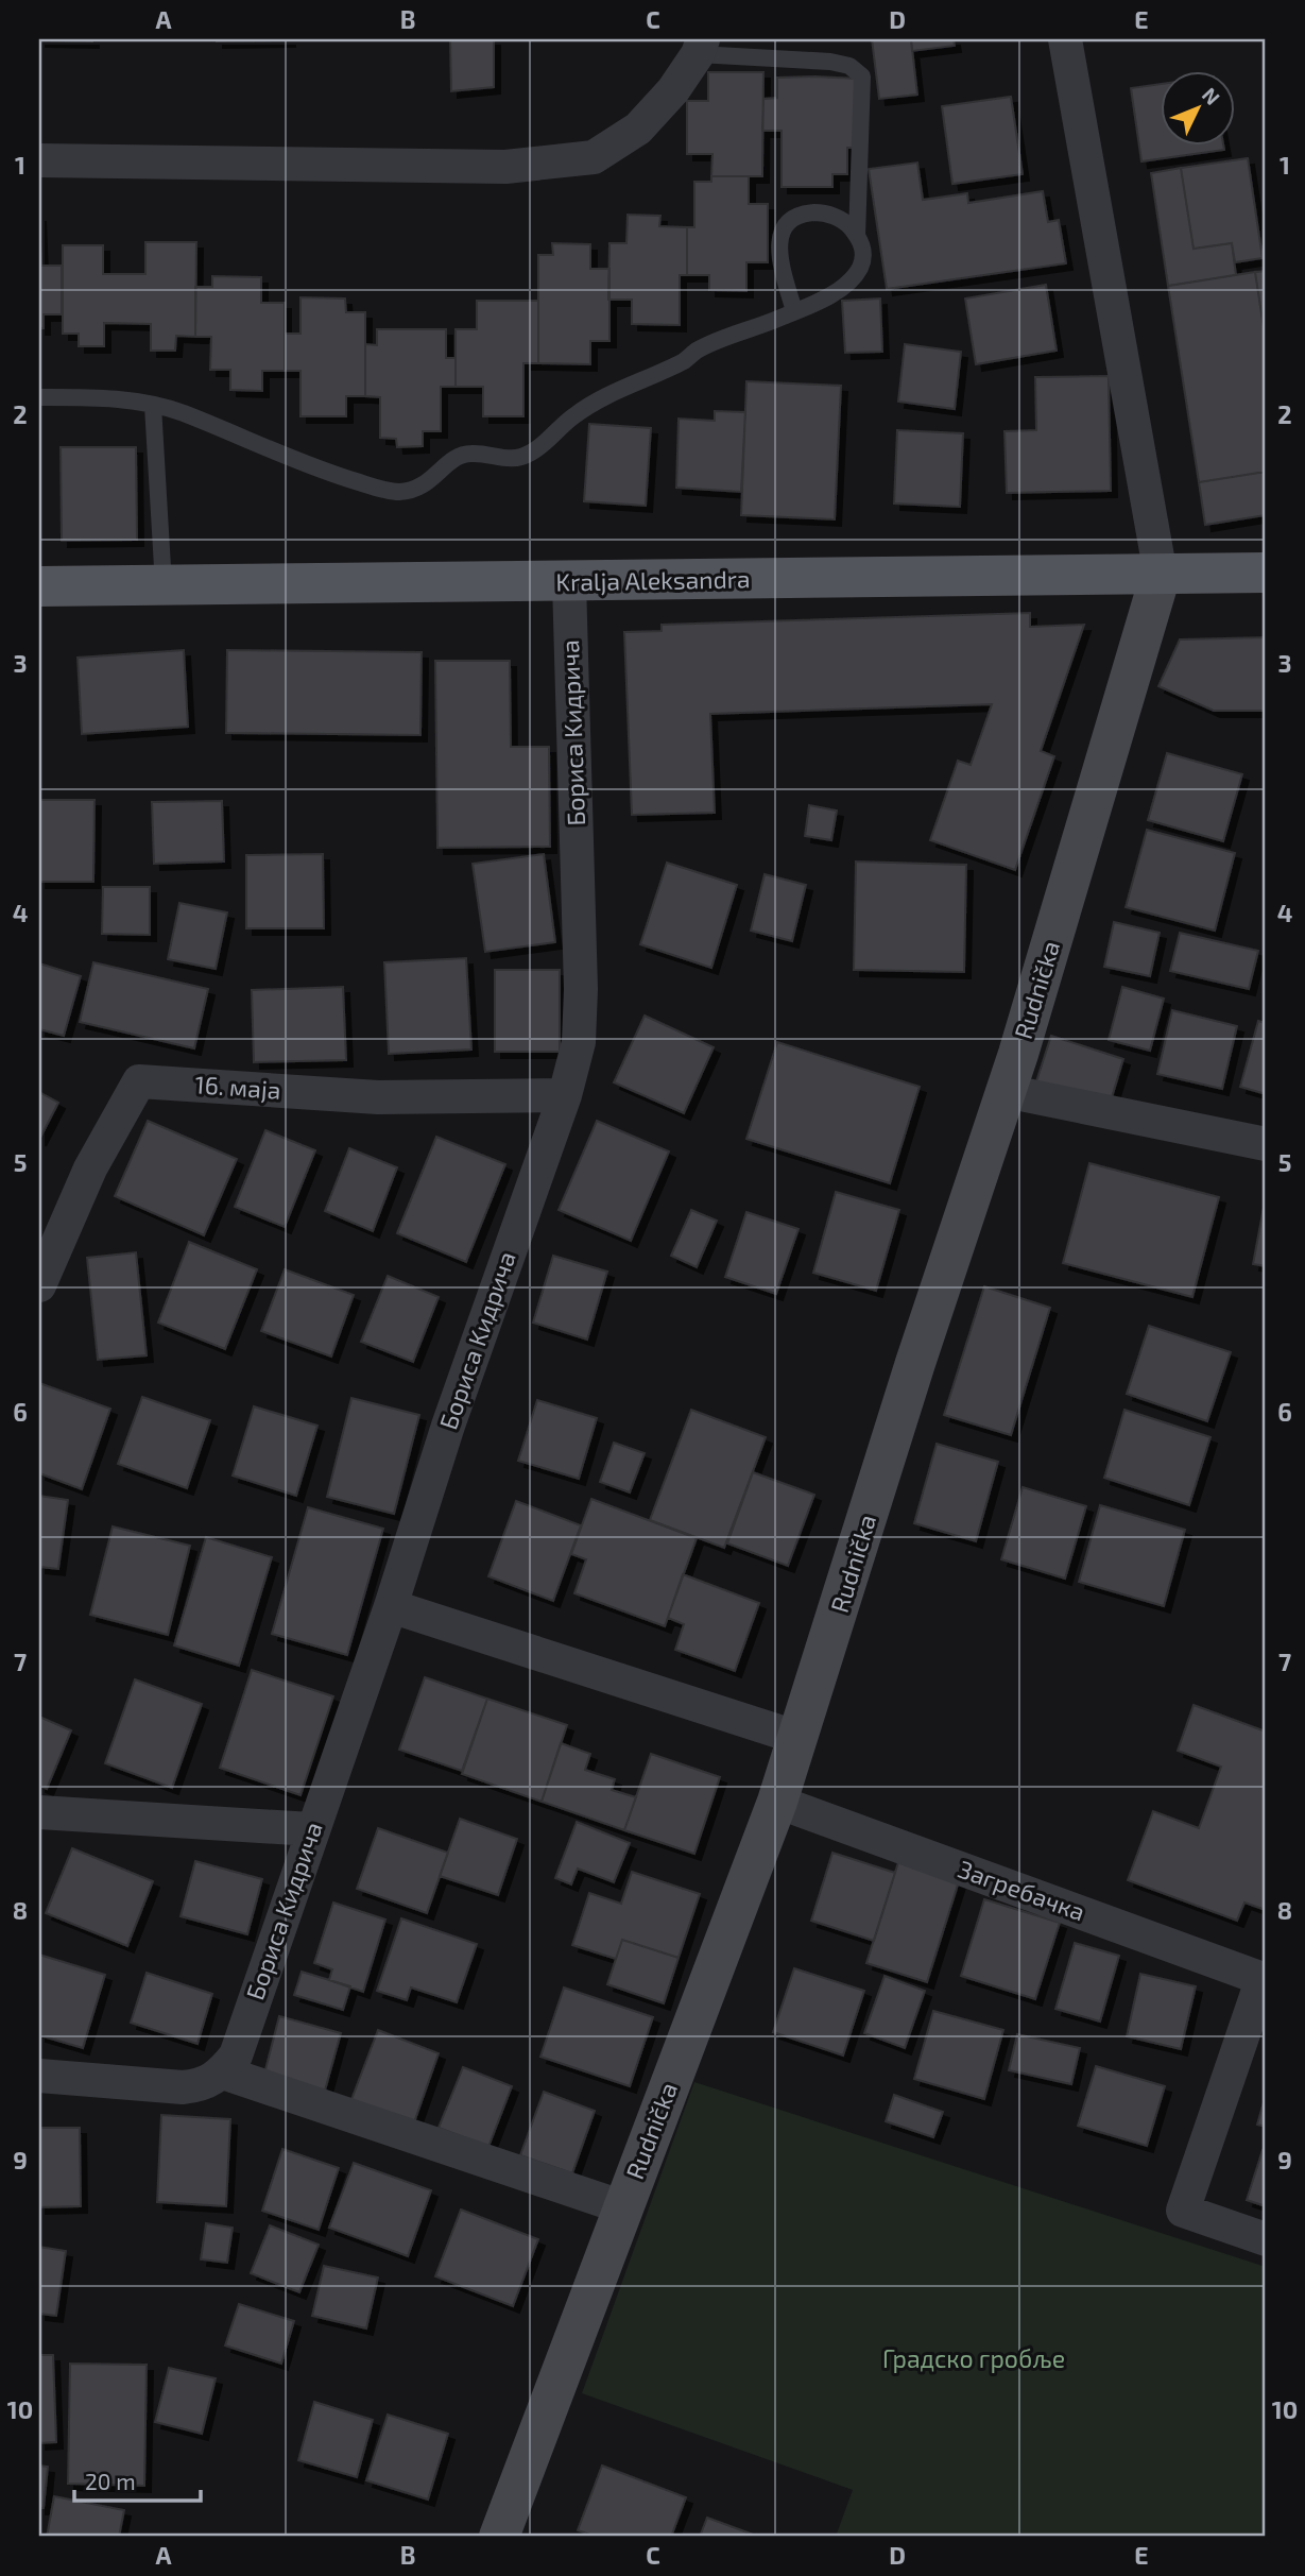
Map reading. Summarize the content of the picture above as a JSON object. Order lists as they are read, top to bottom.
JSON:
{
  "streets": {
    "main road": ["Kralja Aleksandra"],
    "street": [
      "Бориса Kидрича",
      "Rudnička",
      "16. маја",
      "Загребачка"
    ]
  },
  "crossings": [
    ["Kralja Aleksandra", "Бориса Kидрича"],
    ["Kralja Aleksandra", "Rudnička"],
    ["Бориса Kидрича", "16. маја"],
    ["Rudnička", "Загребачка"]
  ],
  "parks": ["Градско гробље"],
  "scale_bar": "20 m",
  "north": "top right",
  "grid": {
    "columns": [
      "A",
      "B",
      "C",
      "D",
      "E"
    ],
    "rows": [
      "1",
      "2",
      "3",
      "4",
      "5",
      "6",
      "7",
      "8",
      "9",
      "10"
    ]
  }
}
